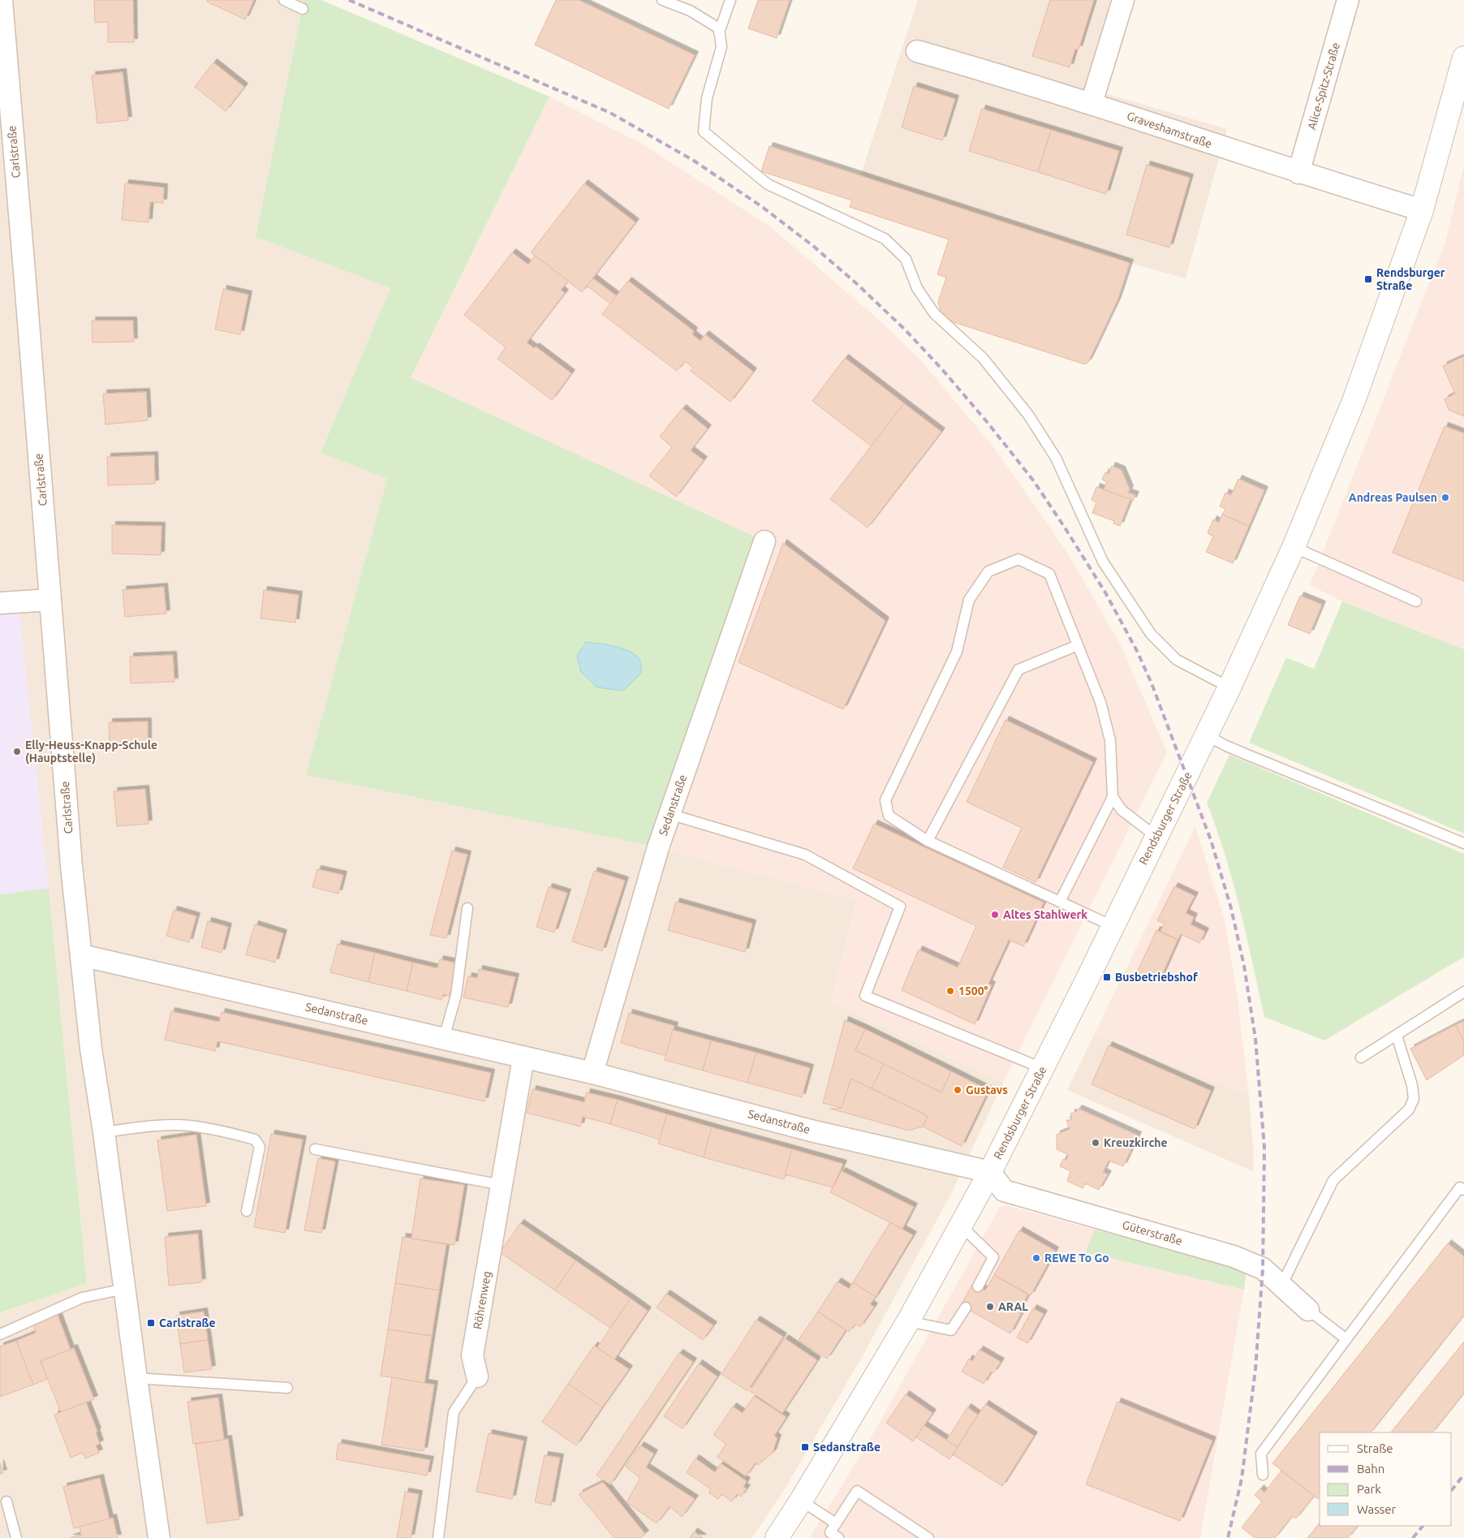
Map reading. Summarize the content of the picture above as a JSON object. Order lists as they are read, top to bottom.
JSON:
{
  "streets": {
    "street": [
      "Alice-Spitz-Straße",
      "Graveshamstraße",
      "Carlstraße",
      "Sedanstraße",
      "Rendsburger Straße",
      "Güterstraße",
      "Röhrenweg"
    ]
  },
  "crossings": [
    ["Alice-Spitz-Straße", "Graveshamstraße"],
    ["Graveshamstraße", "Rendsburger Straße"],
    ["Carlstraße", "Sedanstraße"],
    ["Sedanstraße", "Rendsburger Straße"],
    ["Sedanstraße", "Güterstraße"],
    ["Sedanstraße", "Röhrenweg"],
    ["Rendsburger Straße", "Güterstraße"]
  ],
  "places": {
    "transit": [
      "Rendsburger Straße",
      "Busbetriebshof",
      "Carlstraße",
      "Sedanstraße"
    ],
    "other": [
      "Andreas Paulsen",
      "Elly-Heuss-Knapp-Schule (Hauptstelle)",
      "Altes Stahlwerk",
      "1500°",
      "Gustavs",
      "Kreuzkirche",
      "REWE To Go",
      "ARAL"
    ]
  },
  "legend": [
    "Straße",
    "Bahn",
    "Park",
    "Wasser"
  ]
}
